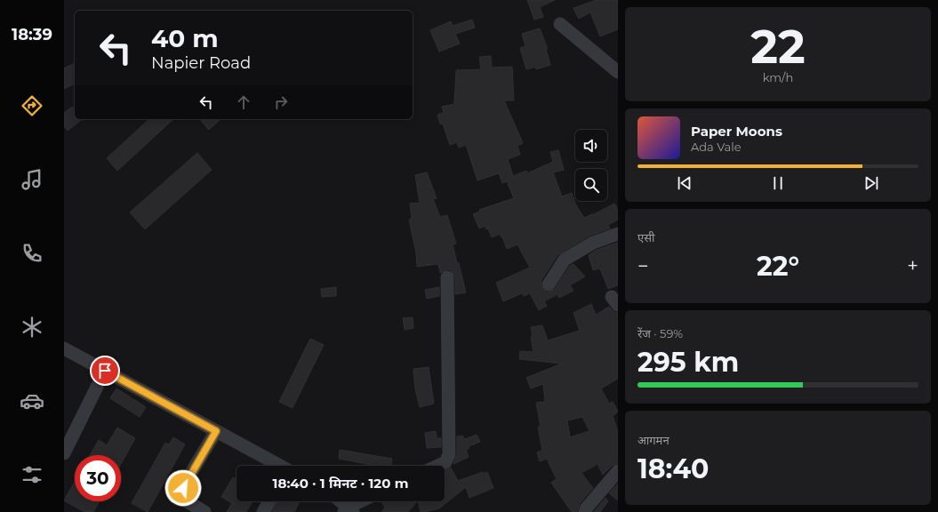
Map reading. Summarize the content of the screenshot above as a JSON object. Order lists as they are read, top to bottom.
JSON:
{
  "page": {
    "tabs": "18:39",
    "tile": [
      ["22", "km/h"],
      "एसी",
      ["रेंज · 59%", "295 km"],
      ["आगमन", "18:40"]
    ],
    "turn": ["40 m", "Napier Road"],
    "song": ["Paper Moons", "Ada Vale"],
    "heat": ["−", "22°", "+"],
    "limit": "30",
    "trip": "18:40 · 1 मिनट · 120 m"
  }
}
